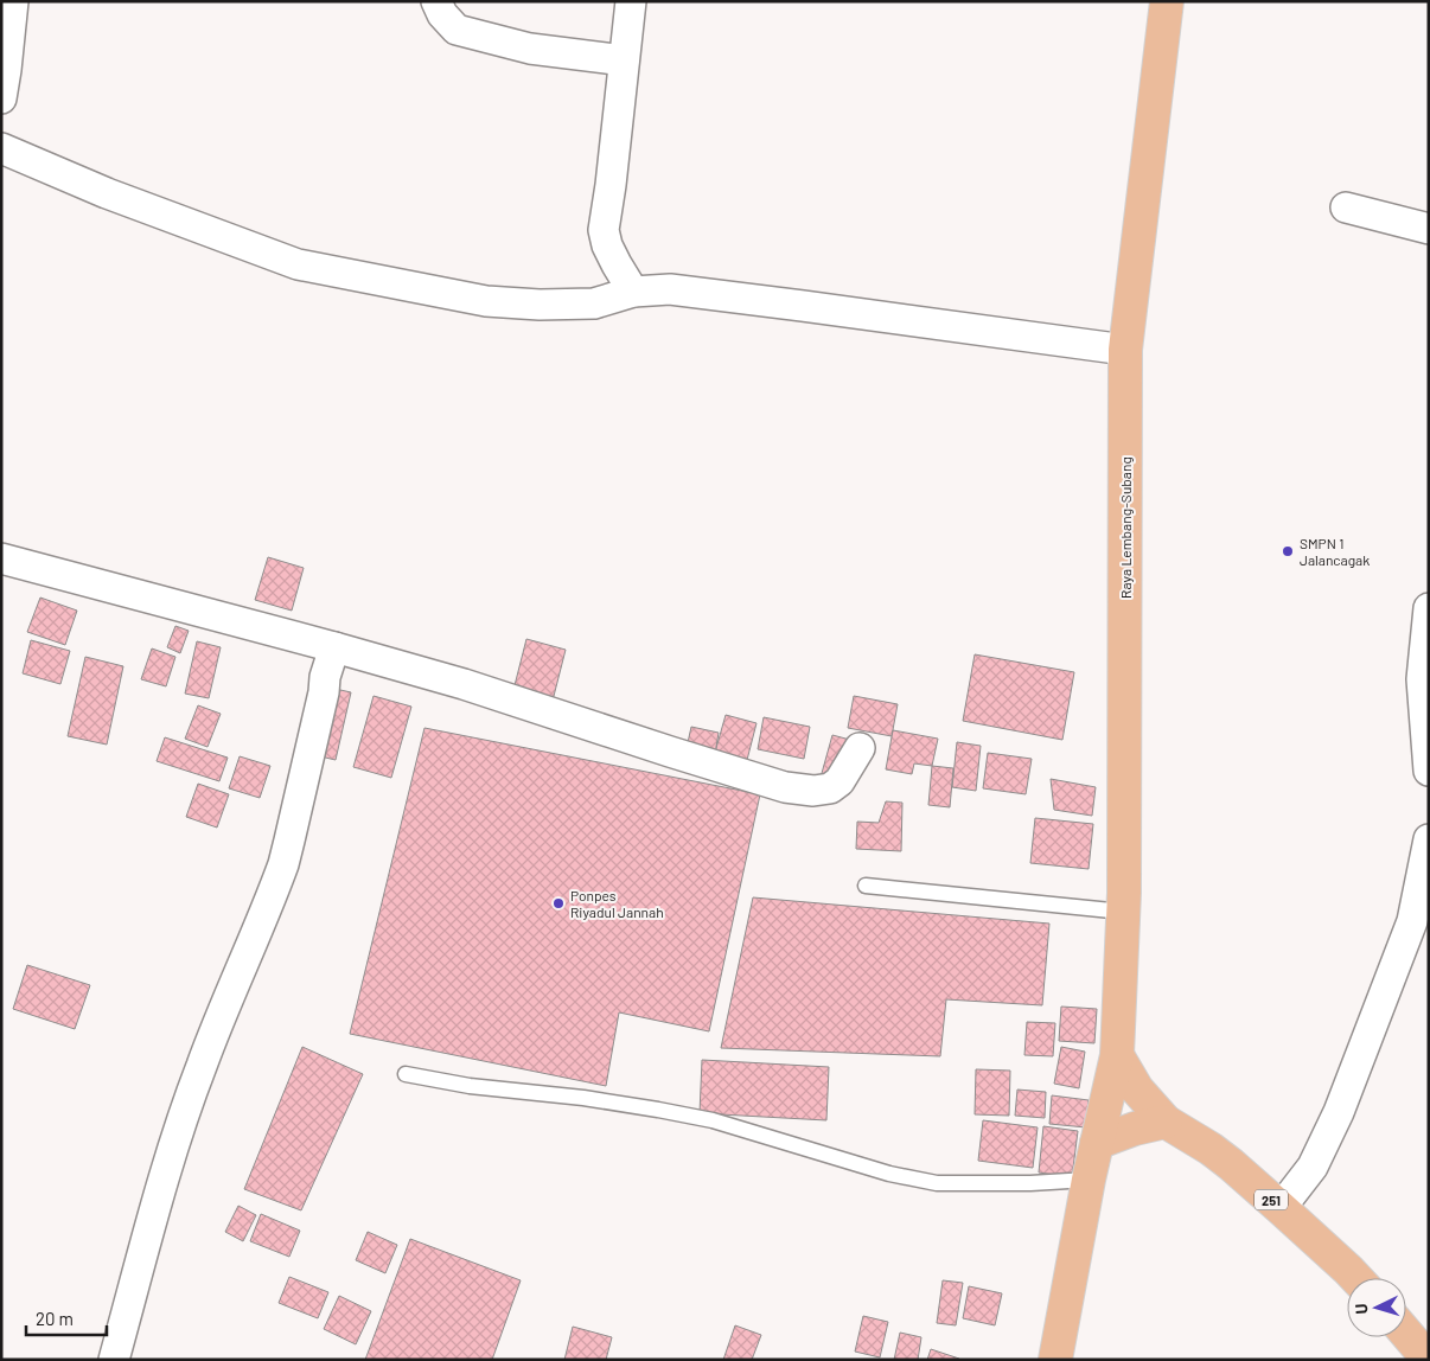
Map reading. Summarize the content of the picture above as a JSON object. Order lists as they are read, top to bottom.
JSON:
{
  "streets": {
    "main road": ["Raya Lembang-Subang", "251"]
  },
  "places": ["SMPN 1 Jalancagak", "Ponpes Riyadul Jannah"],
  "scale_bar": "20 m",
  "north": "left"
}
